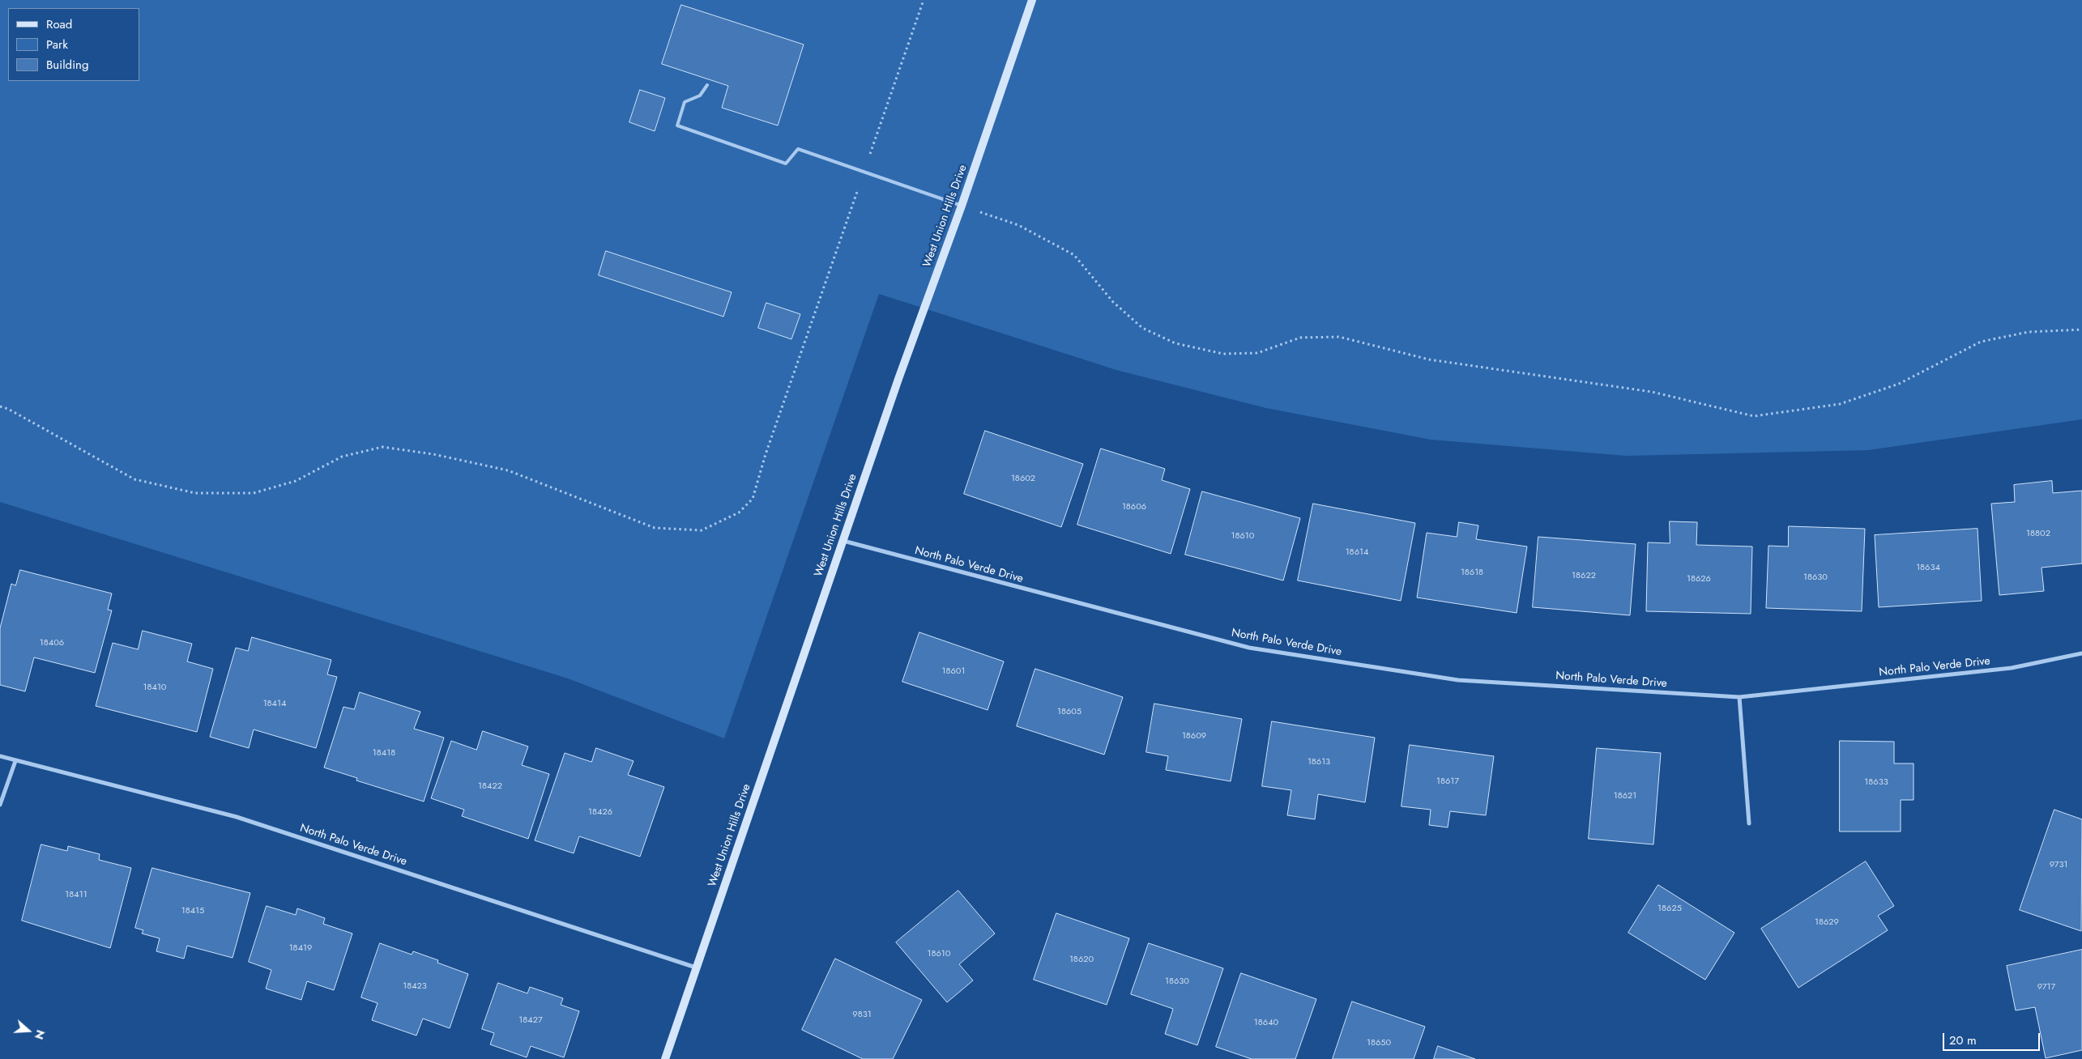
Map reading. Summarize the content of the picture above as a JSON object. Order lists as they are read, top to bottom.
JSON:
{
  "streets": {
    "main road": ["West Union Hills Drive"],
    "street": ["North Palo Verde Drive"]
  },
  "crossings": [
    ["West Union Hills Drive", "North Palo Verde Drive"]
  ],
  "house_numbers": [
    "18602",
    "18606",
    "18802",
    "18610",
    "18614",
    "18634",
    "18618",
    "18622",
    "18630",
    "18626",
    "18406",
    "18601",
    "18410",
    "18414",
    "18605",
    "18609",
    "18418",
    "18613",
    "18617",
    "18633",
    "18422",
    "18621",
    "18426",
    "9731",
    "18411",
    "18625",
    "18415",
    "18629",
    "18419",
    "18610",
    "18620",
    "18630",
    "18423",
    "9717",
    "9831",
    "18427",
    "18640",
    "18650"
  ],
  "legend": ["Road", "Park", "Building"],
  "scale_bar": "20 m",
  "north": "right"
}
